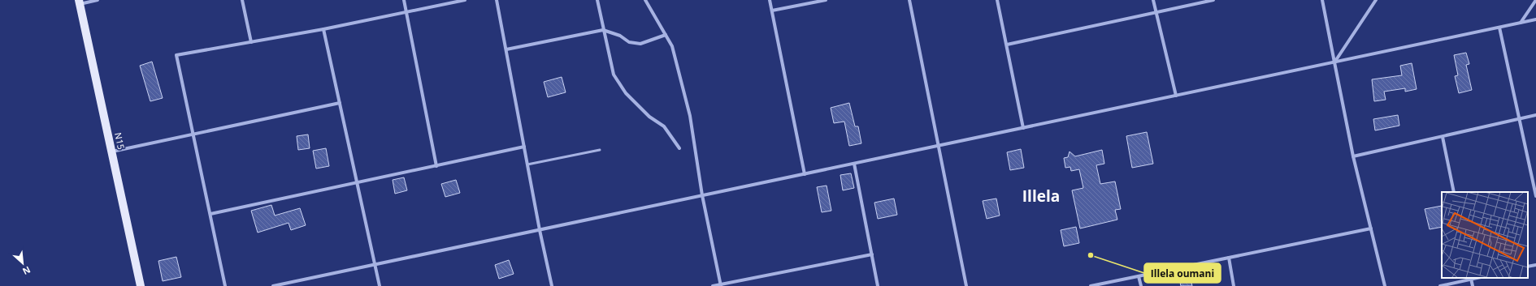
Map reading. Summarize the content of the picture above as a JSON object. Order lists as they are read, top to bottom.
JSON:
{
  "streets": {
    "main road": ["N15"]
  },
  "districts": ["Illela"],
  "places": ["Illela oumani"],
  "north": "bottom right"
}
